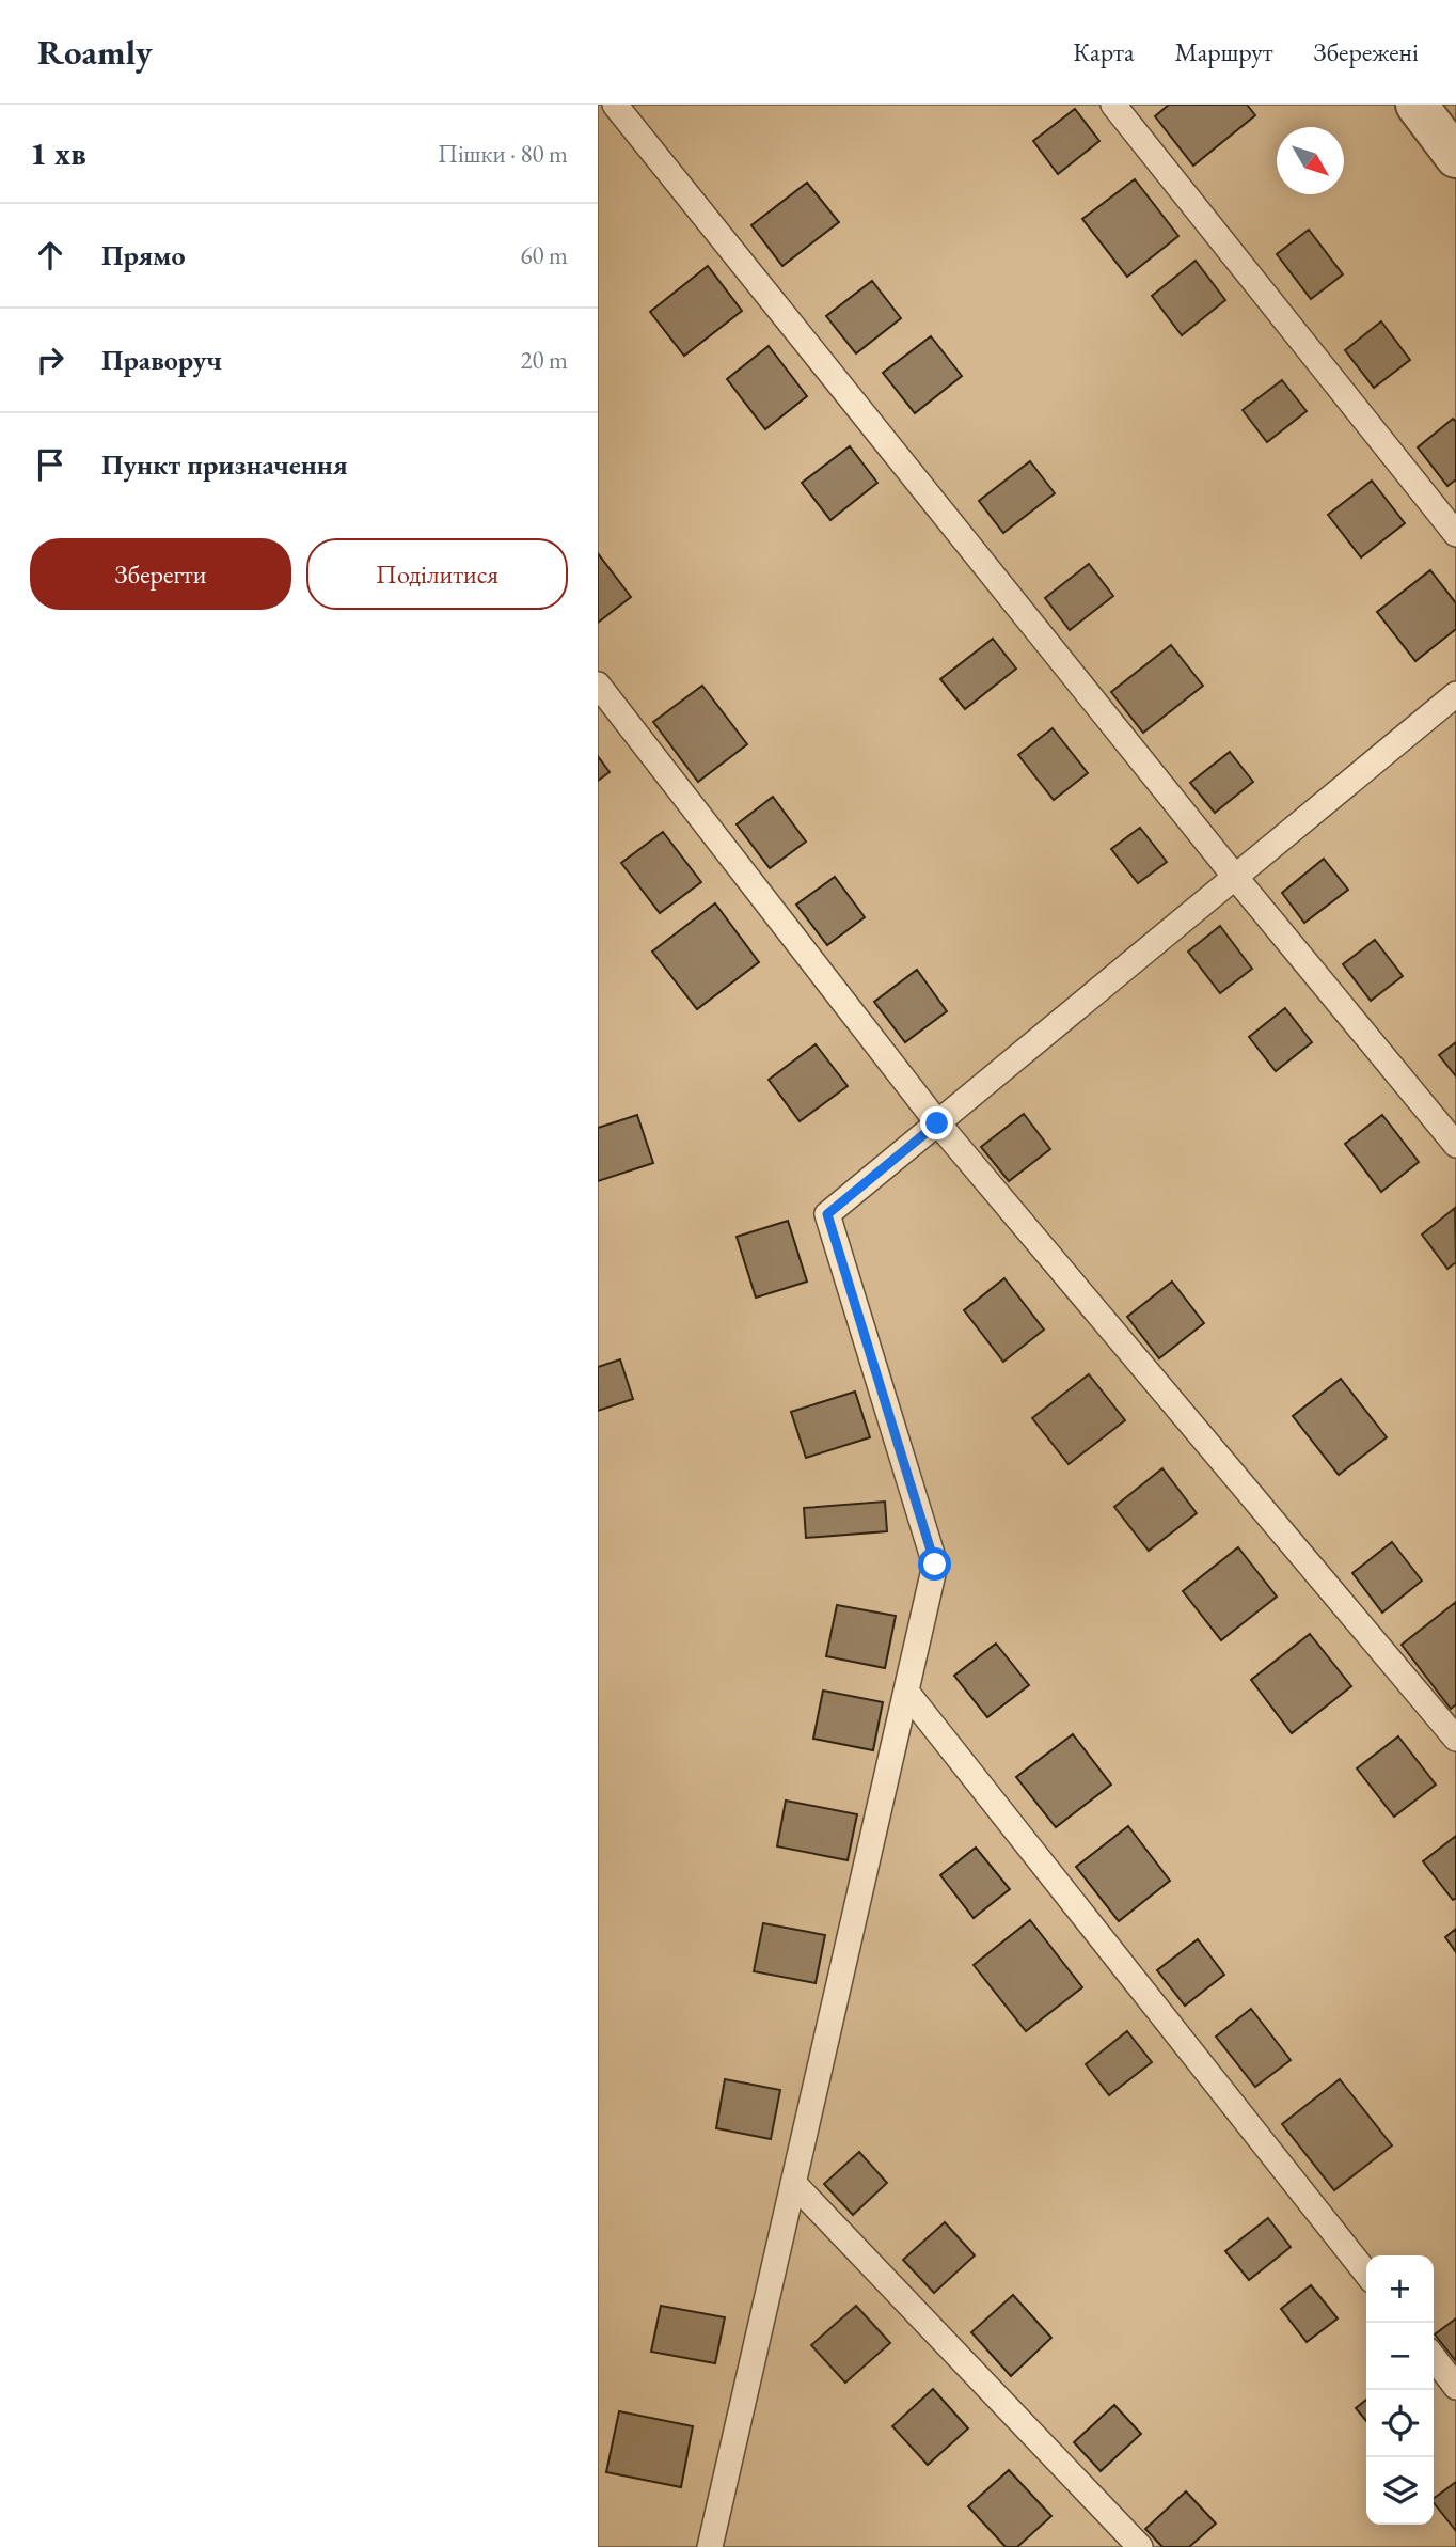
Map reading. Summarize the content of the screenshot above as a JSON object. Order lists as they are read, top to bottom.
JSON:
{
  "north": "bottom right",
  "page": {
    "header": "Roamly",
    "nav": ["Карта", "Маршрут", "Збережені"],
    "heading": ["1 хв", "Пішки · 80 m"],
    "list": [
      ["Прямо", "60 m"],
      ["Праворуч", "20 m"],
      "Пункт призначення"
    ],
    "buttons": ["Зберегти", "Поділитися"],
    "map_buttons": ["+", "−"]
  }
}
